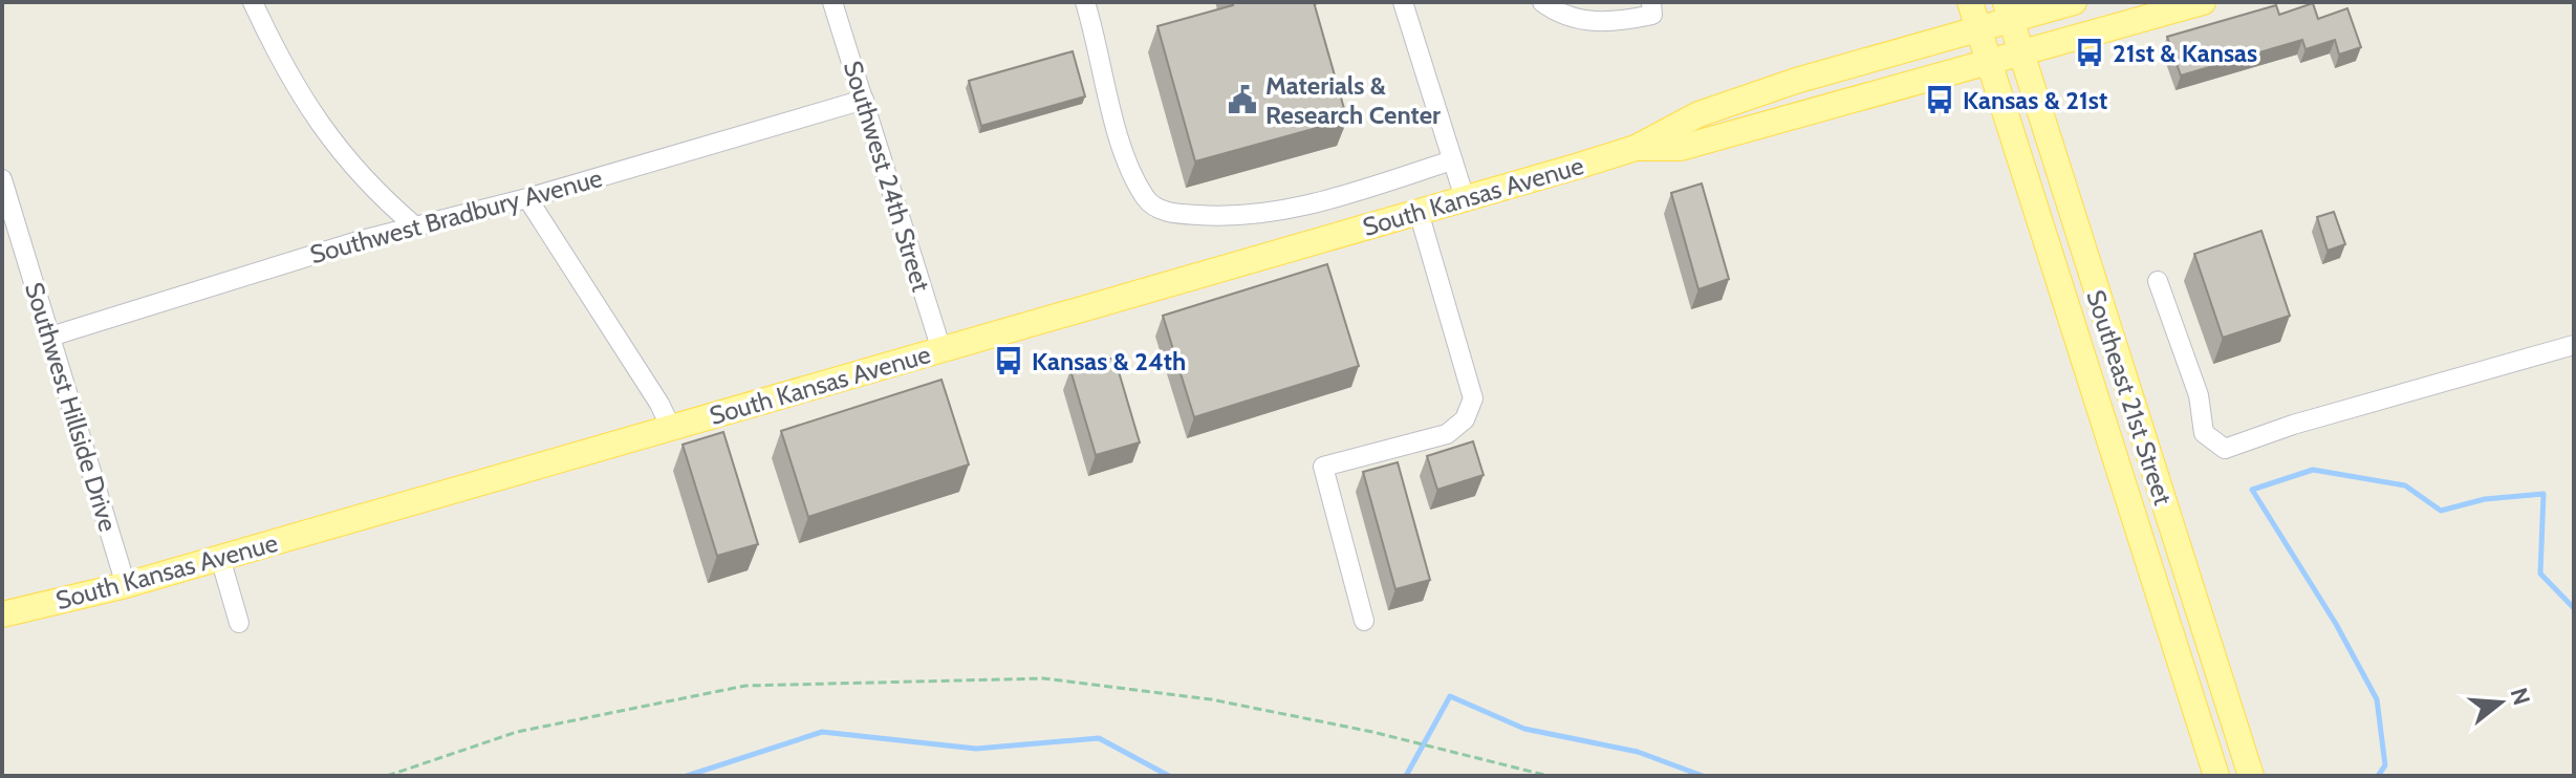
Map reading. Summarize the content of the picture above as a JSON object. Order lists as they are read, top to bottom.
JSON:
{
  "streets": {
    "main road": ["South Kansas Avenue", "Southeast 21st Street"],
    "street": ["Southwest 24th Street", "Southwest Bradbury Avenue", "Southwest Hillside Drive"]
  },
  "crossings": [
    ["Southwest 24th Street", "South Kansas Avenue"],
    ["Southwest 24th Street", "Southwest Bradbury Avenue"],
    ["South Kansas Avenue", "Southeast 21st Street"],
    ["South Kansas Avenue", "Southwest Hillside Drive"],
    ["Southwest Bradbury Avenue", "Southwest Hillside Drive"]
  ],
  "places": {
    "bus stop": ["21st & Kansas", "Kansas & 21st", "Kansas & 24th"],
    "public building": ["Materials & Research Center"]
  },
  "north": "right"
}
